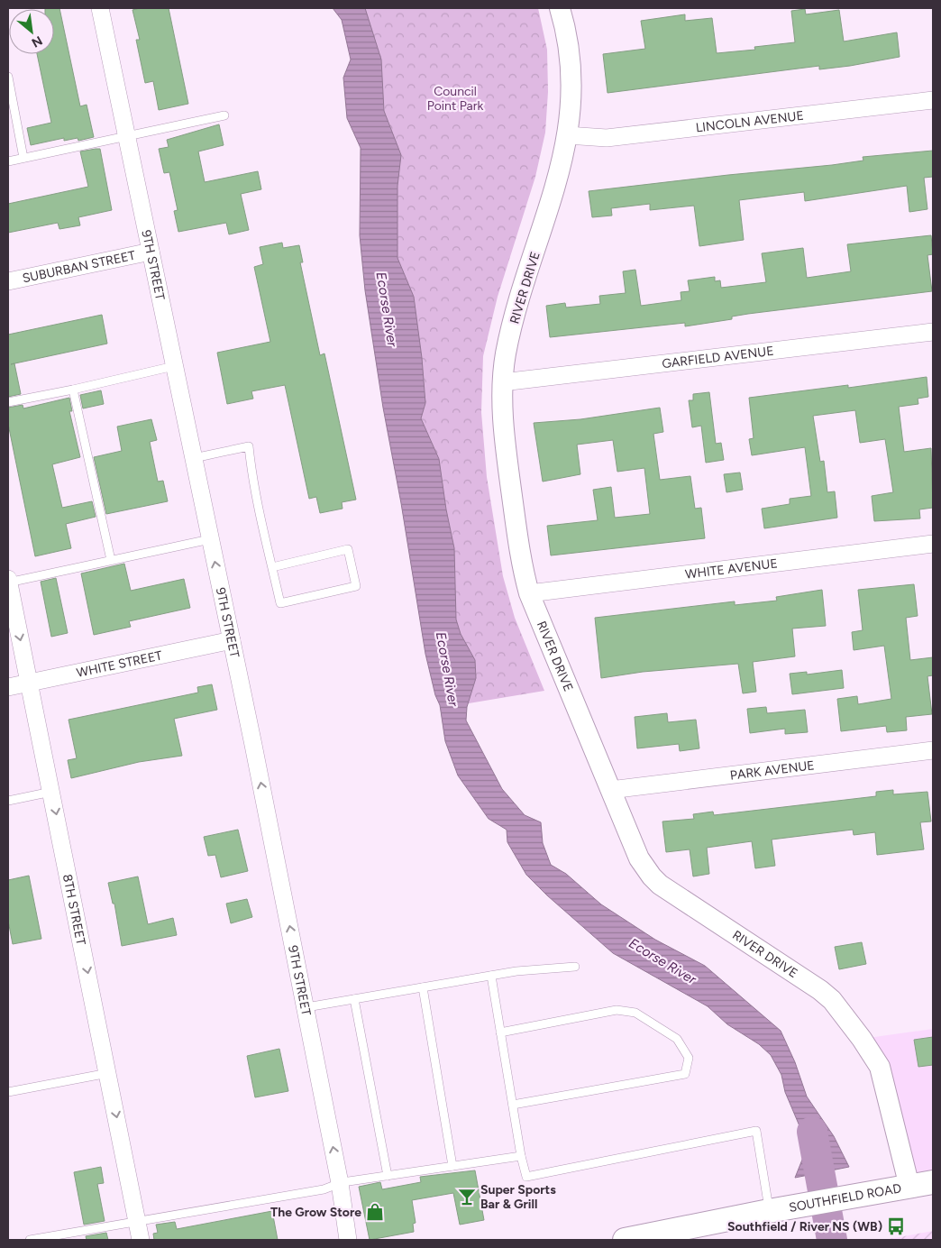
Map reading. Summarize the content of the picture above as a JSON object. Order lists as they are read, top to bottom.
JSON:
{
  "streets": {
    "main road": ["SOUTHFIELD ROAD"],
    "street": [
      "LINCOLN AVENUE",
      "SUBURBAN STREET",
      "9TH STREET",
      "RIVER DRIVE",
      "GARFIELD AVENUE",
      "WHITE AVENUE",
      "WHITE STREET",
      "PARK AVENUE",
      "8TH STREET"
    ]
  },
  "crossings": [
    ["LINCOLN AVENUE", "RIVER DRIVE"],
    ["SUBURBAN STREET", "9TH STREET"],
    ["9TH STREET", "WHITE STREET"],
    ["RIVER DRIVE", "GARFIELD AVENUE"],
    ["RIVER DRIVE", "WHITE AVENUE"],
    ["RIVER DRIVE", "PARK AVENUE"],
    ["RIVER DRIVE", "SOUTHFIELD ROAD"],
    ["WHITE STREET", "8TH STREET"]
  ],
  "one_way": ["9TH STREET", "8TH STREET"],
  "water": ["Ecorse River"],
  "parks": ["Council Point Park"],
  "places": {
    "bar": ["Super Sports Bar & Grill"],
    "shop": ["The Grow Store"],
    "bus stop": ["Southfield / River NS (WB)"]
  },
  "north": "bottom right"
}
